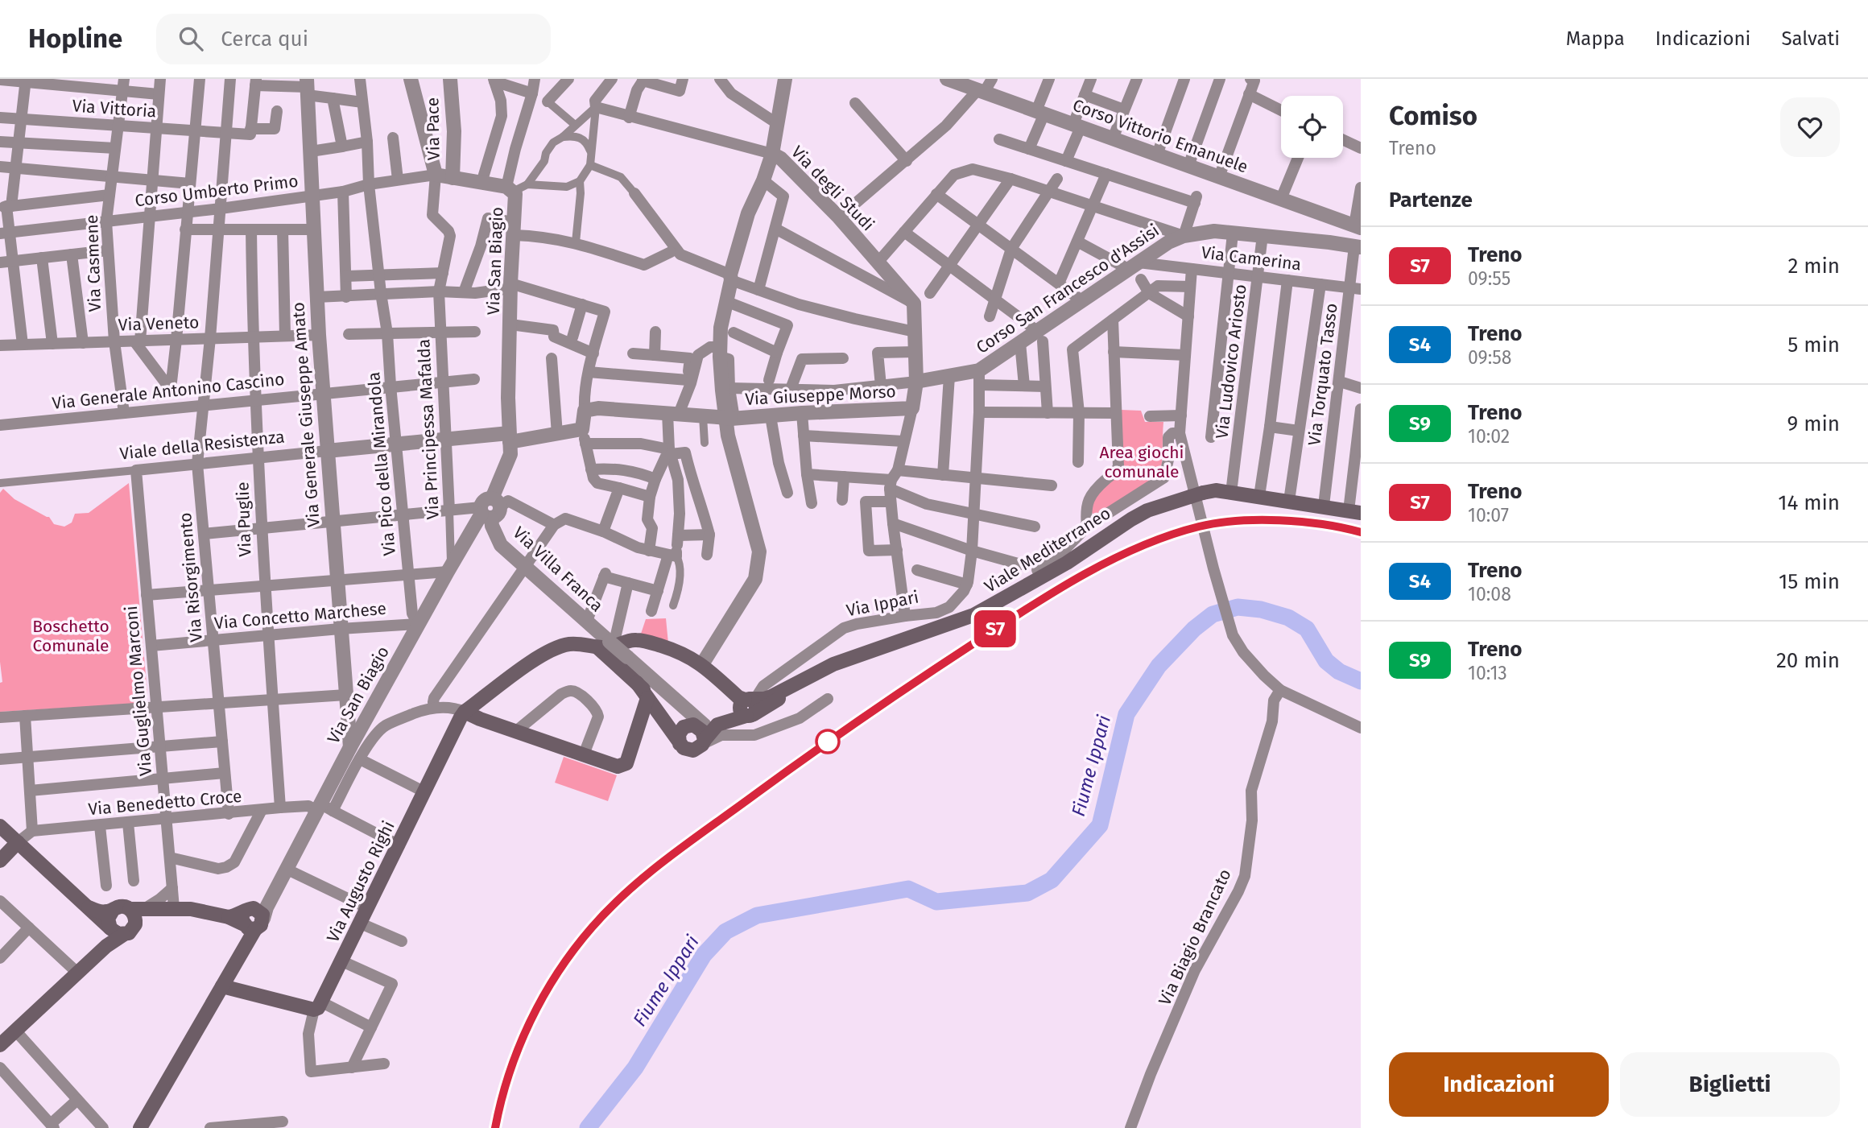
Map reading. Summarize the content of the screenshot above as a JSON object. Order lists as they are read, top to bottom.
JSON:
{
  "streets": {
    "main road": ["Viale Mediterraneo", "Via Ippari", "Via Augusto Righi"],
    "street": [
      "Via Vittoria",
      "Via Pace",
      "Corso Vittorio Emanuele",
      "Via degli Studi",
      "Corso Umberto Primo",
      "Via Camerina",
      "Via San Biagio",
      "Via Casmene",
      "Corso San Francesco d'Assisi",
      "Via Veneto",
      "Via Ludovico Ariosto",
      "Via Torquato Tasso",
      "Via Generale Antonino Cascino",
      "Via Giuseppe Morso",
      "Via Generale Giuseppe Amato",
      "Via Principessa Mafalda",
      "Viale della Resistenza",
      "Via Pico della Mirandola",
      "Via Puglie",
      "Via Villa Franca",
      "Via Risorgimento",
      "Via Concetto Marchese",
      "Via Guglielmo Marconi",
      "Via Benedetto Croce",
      "Via Biagio Brancato"
    ]
  },
  "crossings": [
    ["Via Vittoria", "Via Casmene"],
    ["Via Vittoria", "Via Risorgimento"],
    ["Corso Umberto Primo", "Via Casmene"],
    ["Corso Umberto Primo", "Via Generale Giuseppe Amato"],
    ["Corso Umberto Primo", "Via Principessa Mafalda"],
    ["Corso Umberto Primo", "Via Pico della Mirandola"],
    ["Corso Umberto Primo", "Via Risorgimento"],
    ["Via Camerina", "Corso San Francesco d'Assisi"],
    ["Via Camerina", "Via Ludovico Ariosto"],
    ["Via Camerina", "Via Torquato Tasso"],
    ["Via San Biagio", "Via Generale Giuseppe Amato"],
    ["Via San Biagio", "Via Principessa Mafalda"],
    ["Via San Biagio", "Viale della Resistenza"],
    ["Via San Biagio", "Via Pico della Mirandola"],
    ["Via San Biagio", "Via Villa Franca"],
    ["Via San Biagio", "Via Concetto Marchese"],
    ["Via San Biagio", "Via Benedetto Croce"],
    ["Via Casmene", "Via Veneto"],
    ["Via Casmene", "Via Generale Antonino Cascino"],
    ["Corso San Francesco d'Assisi", "Via Ludovico Ariosto"],
    ["Corso San Francesco d'Assisi", "Via Torquato Tasso"],
    ["Corso San Francesco d'Assisi", "Via Ippari"],
    ["Via Veneto", "Via Generale Giuseppe Amato"],
    ["Via Veneto", "Via Puglie"],
    ["Via Veneto", "Via Risorgimento"],
    ["Via Ludovico Ariosto", "Viale Mediterraneo"],
    ["Via Torquato Tasso", "Viale Mediterraneo"],
    ["Via Generale Antonino Cascino", "Via Generale Giuseppe Amato"],
    ["Via Generale Antonino Cascino", "Via Principessa Mafalda"],
    ["Via Generale Antonino Cascino", "Via Pico della Mirandola"],
    ["Via Generale Antonino Cascino", "Via Puglie"],
    ["Via Generale Antonino Cascino", "Via Risorgimento"],
    ["Via Generale Giuseppe Amato", "Viale della Resistenza"],
    ["Via Generale Giuseppe Amato", "Via Concetto Marchese"],
    ["Via Principessa Mafalda", "Viale della Resistenza"],
    ["Viale della Resistenza", "Via Pico della Mirandola"],
    ["Viale della Resistenza", "Via Puglie"],
    ["Viale della Resistenza", "Via Risorgimento"],
    ["Viale della Resistenza", "Via Guglielmo Marconi"],
    ["Via Pico della Mirandola", "Via Concetto Marchese"],
    ["Via Puglie", "Via Concetto Marchese"],
    ["Via Puglie", "Via Benedetto Croce"],
    ["Via Villa Franca", "Via Ippari"],
    ["Via Risorgimento", "Via Concetto Marchese"],
    ["Via Risorgimento", "Via Benedetto Croce"],
    ["Via Concetto Marchese", "Via Guglielmo Marconi"],
    ["Via Guglielmo Marconi", "Via Benedetto Croce"],
    ["Via Benedetto Croce", "Via Augusto Righi"]
  ],
  "water": ["Fiume Ippari"],
  "parks": ["Area giochi comunale", "Boschetto Comunale"],
  "page": {
    "header": "Hopline",
    "search": "Cerca qui",
    "nav": ["Mappa", "Indicazioni", "Salvati"],
    "on_map": "S7",
    "heading": [
      ["Comiso", "Treno"],
      "Partenze"
    ],
    "list": [
      {
        "mark": "S7",
        "name": "Treno",
        "note": "09:55",
        "value": "2 min"
      },
      {
        "mark": "S4",
        "name": "Treno",
        "note": "09:58",
        "value": "5 min"
      },
      {
        "mark": "S9",
        "name": "Treno",
        "note": "10:02",
        "value": "9 min"
      },
      {
        "mark": "S7",
        "name": "Treno",
        "note": "10:07",
        "value": "14 min"
      },
      {
        "mark": "S4",
        "name": "Treno",
        "note": "10:08",
        "value": "15 min"
      },
      {
        "mark": "S9",
        "name": "Treno",
        "note": "10:13",
        "value": "20 min"
      }
    ],
    "buttons": ["Indicazioni", "Biglietti"]
  }
}
